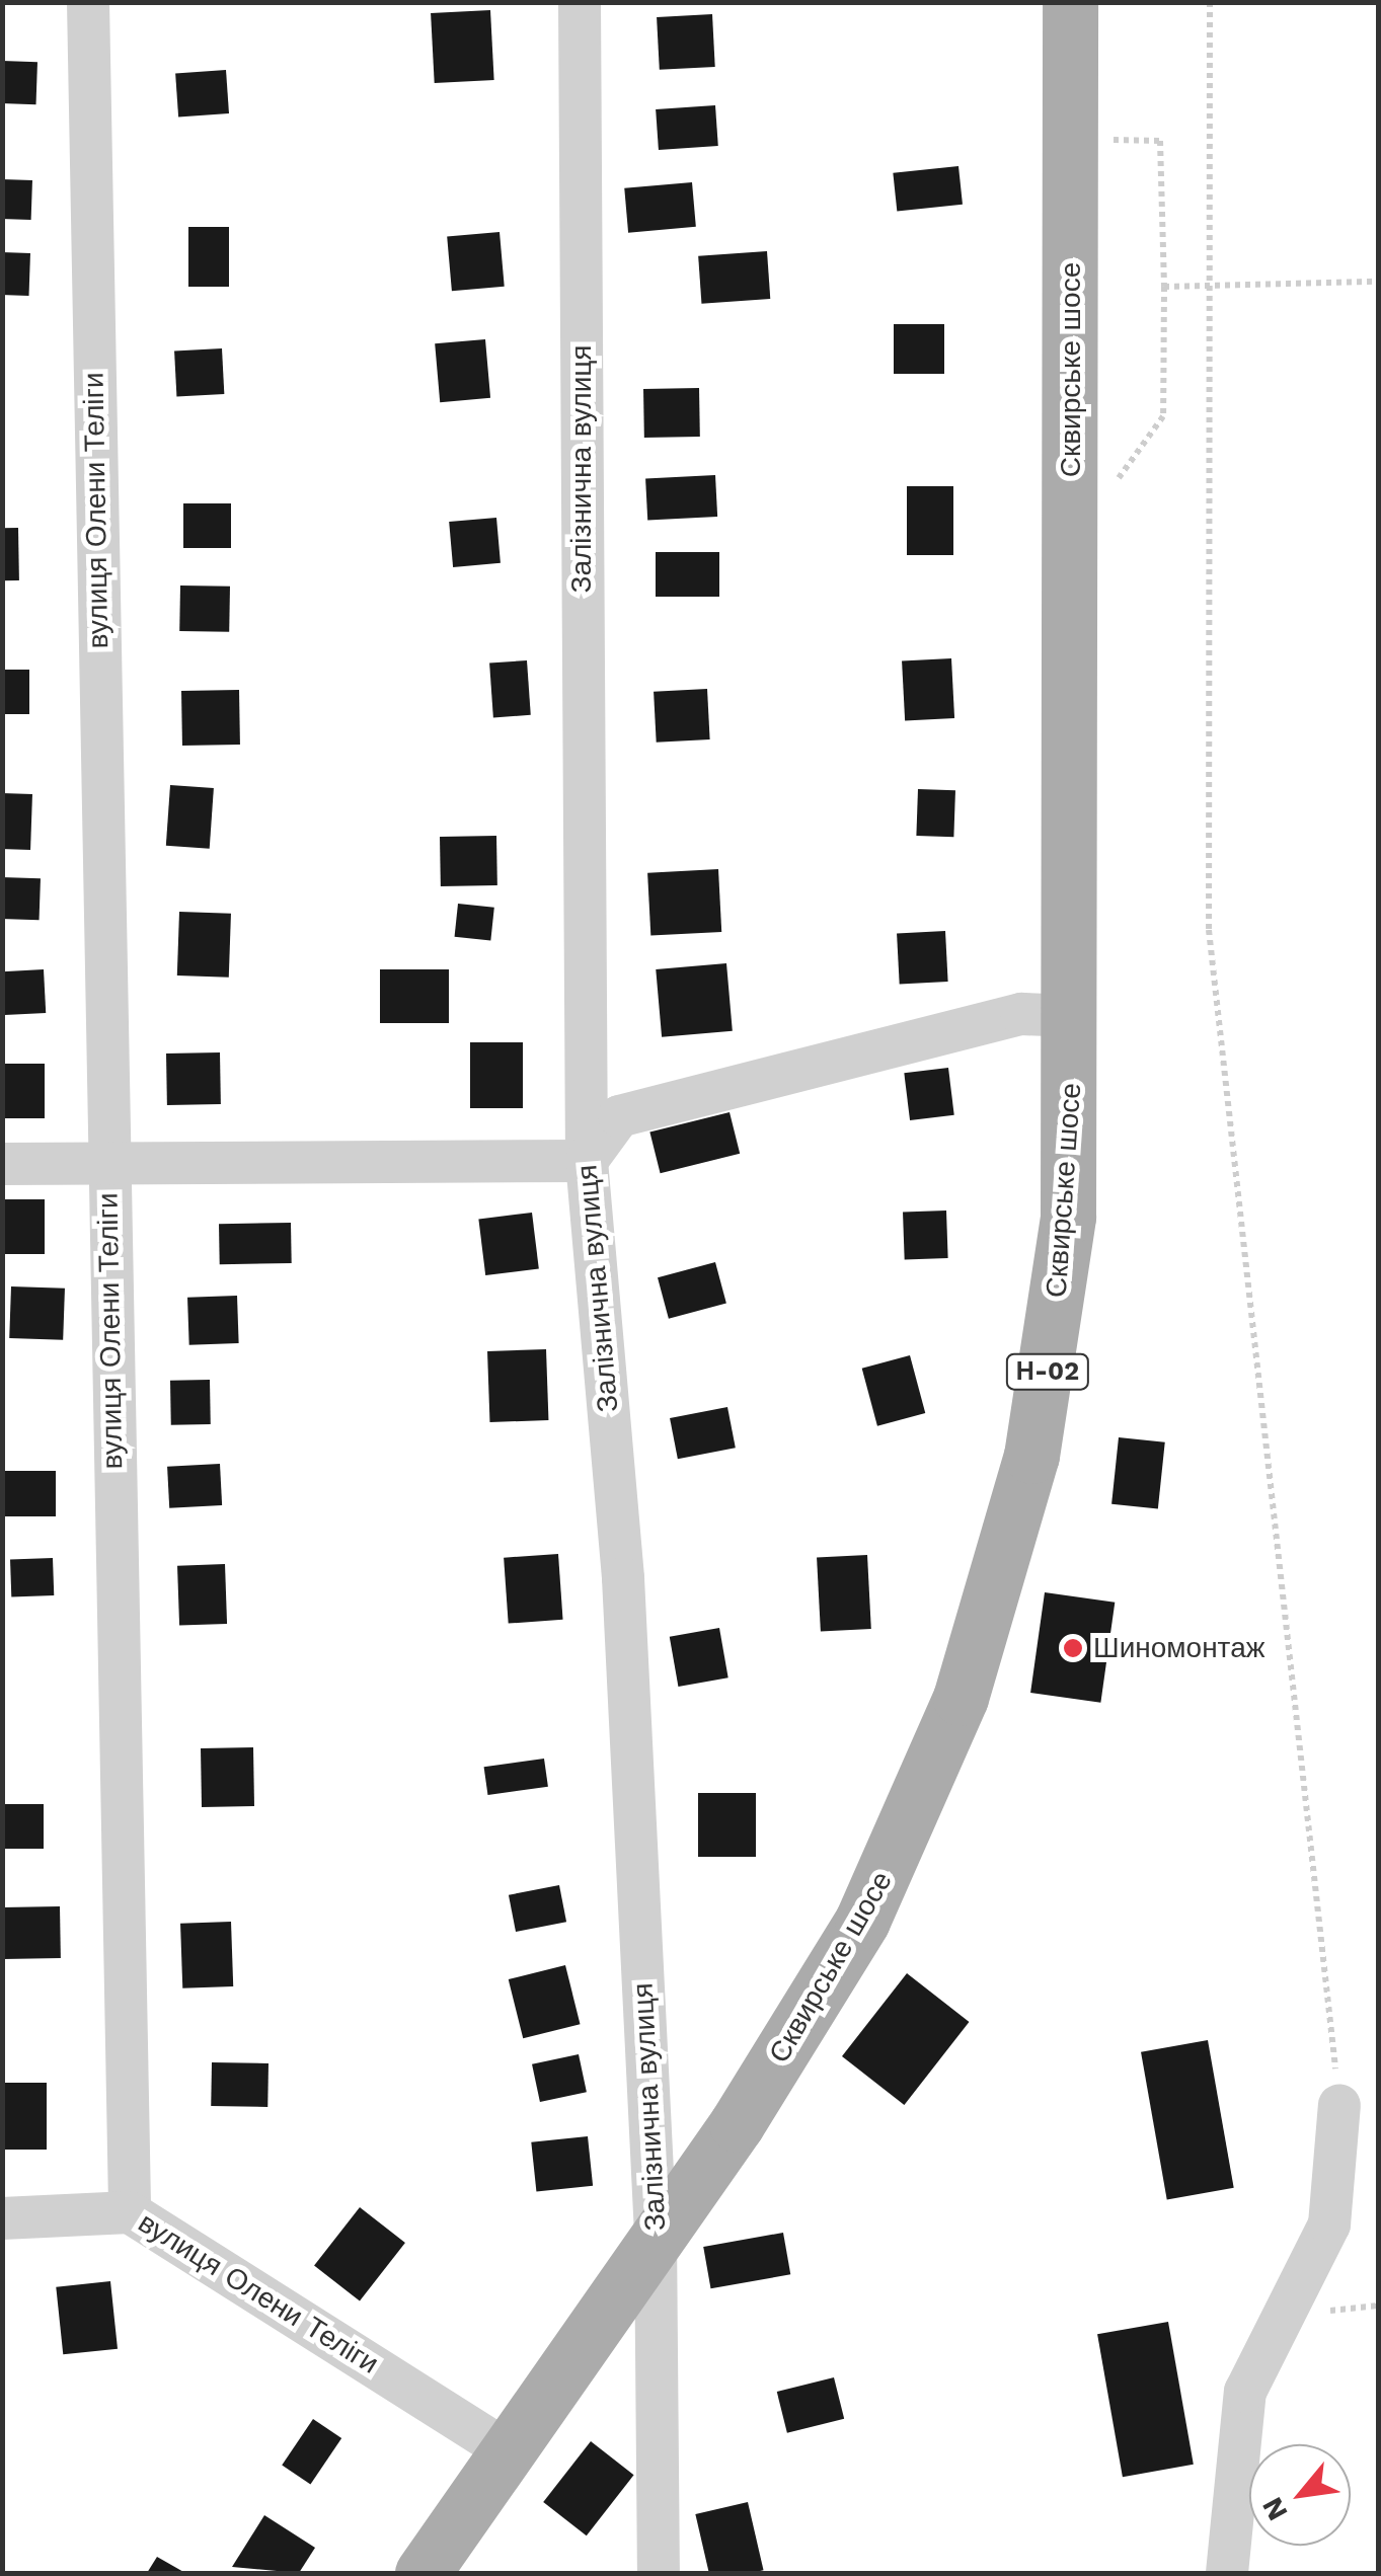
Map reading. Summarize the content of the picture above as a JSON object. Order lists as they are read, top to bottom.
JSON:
{
  "streets": {
    "main road": ["Сквирське шосе", "Н-02"],
    "street": ["Залізнична вулиця", "вулиця Олени Теліги"]
  },
  "crossings": [
    ["Сквирське шосе", "Залізнична вулиця"],
    ["Сквирське шосе", "вулиця Олени Теліги"]
  ],
  "places": ["Шиномонтаж"],
  "north": "bottom left"
}
